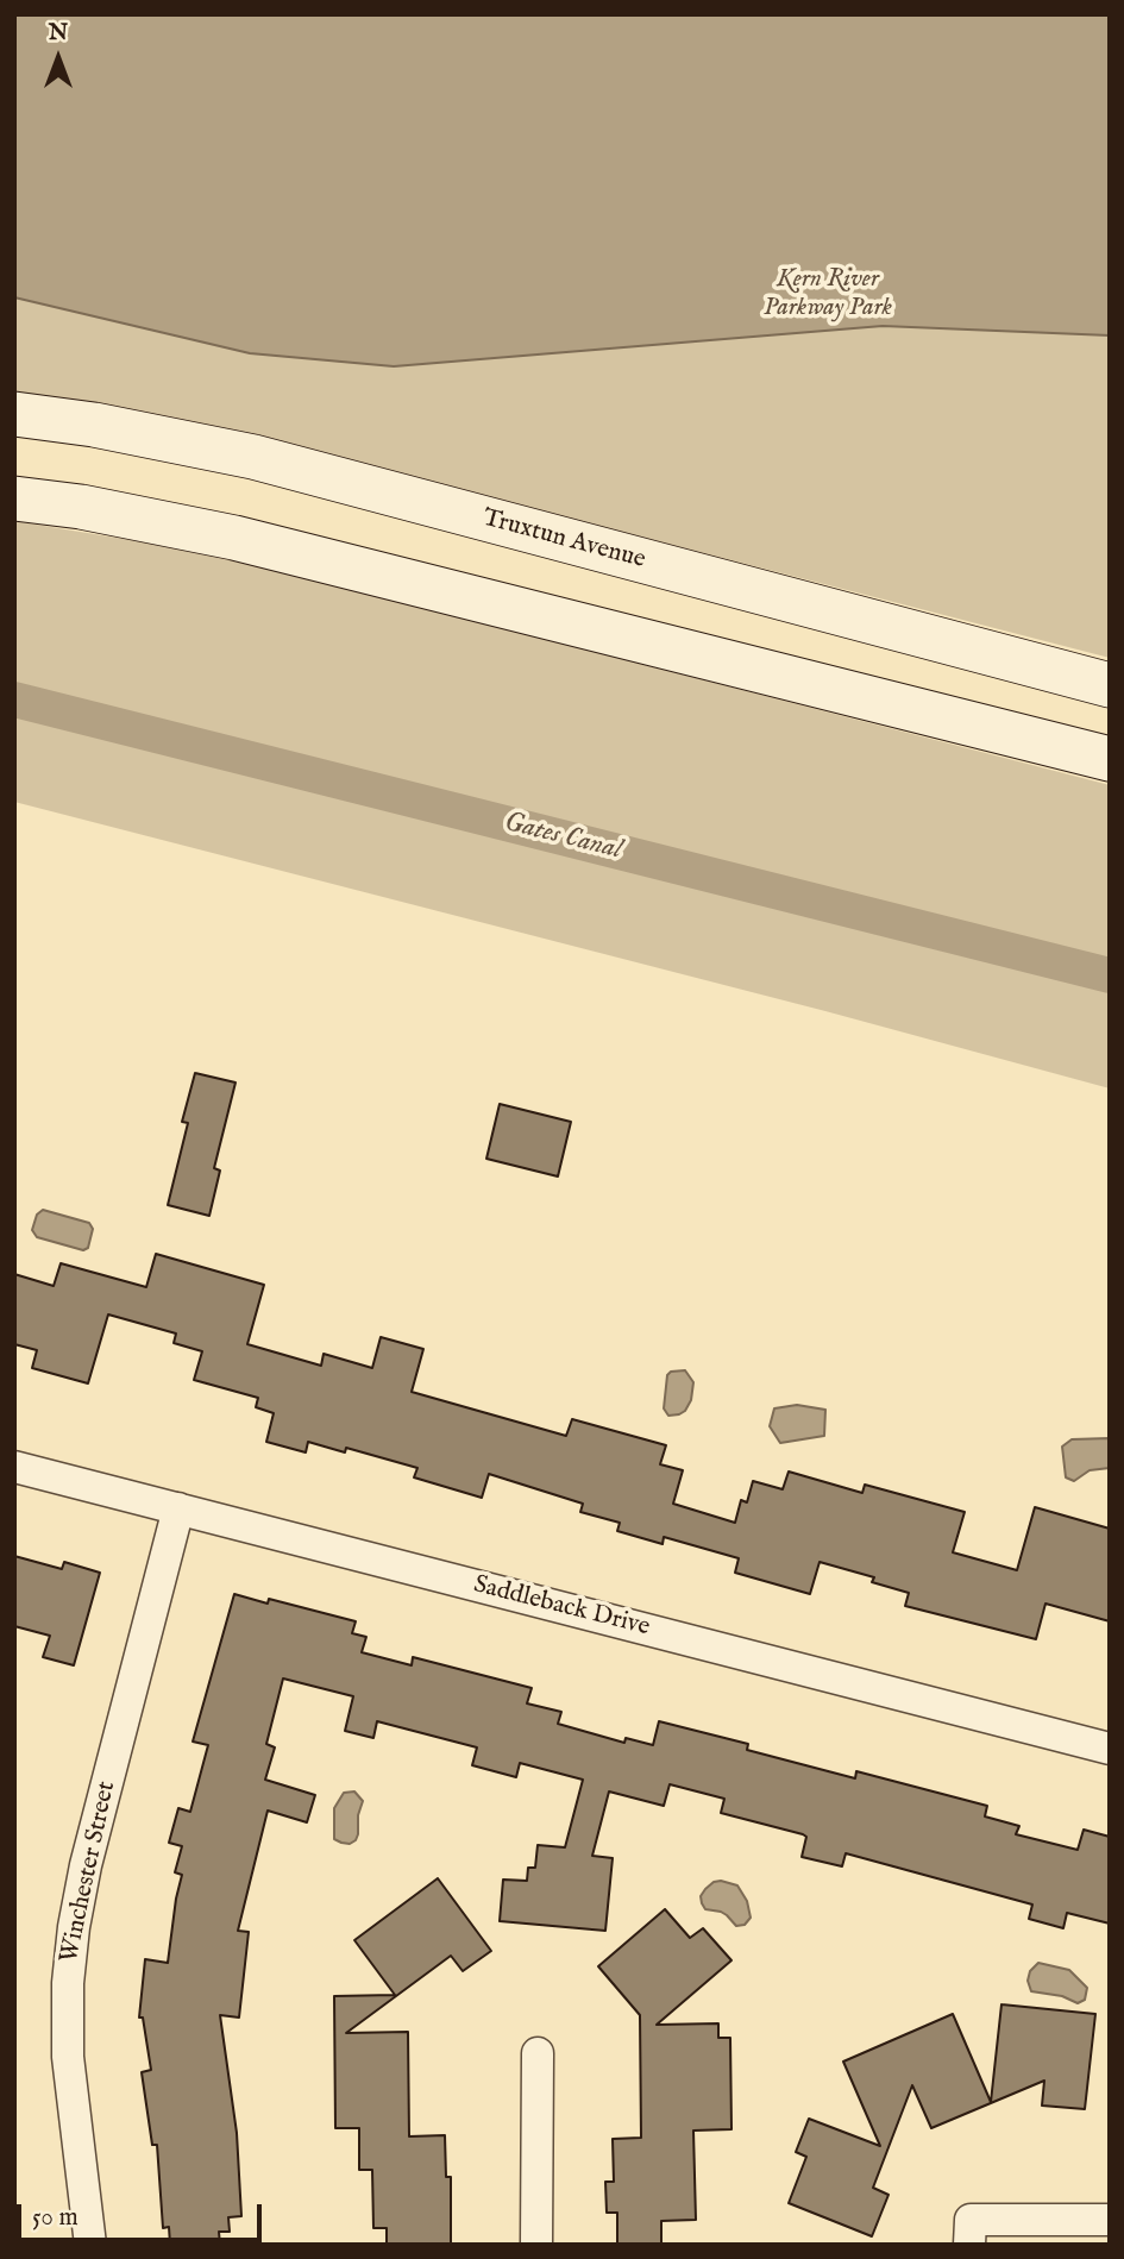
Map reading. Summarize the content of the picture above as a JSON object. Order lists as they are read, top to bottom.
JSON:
{
  "streets": {
    "main road": ["Truxtun Avenue"],
    "street": ["Saddleback Drive", "Winchester Street"]
  },
  "crossings": [
    ["Saddleback Drive", "Winchester Street"]
  ],
  "water": ["Gates Canal"],
  "parks": ["Kern River Parkway Park"],
  "scale_bar": "50 m",
  "north": "top"
}
